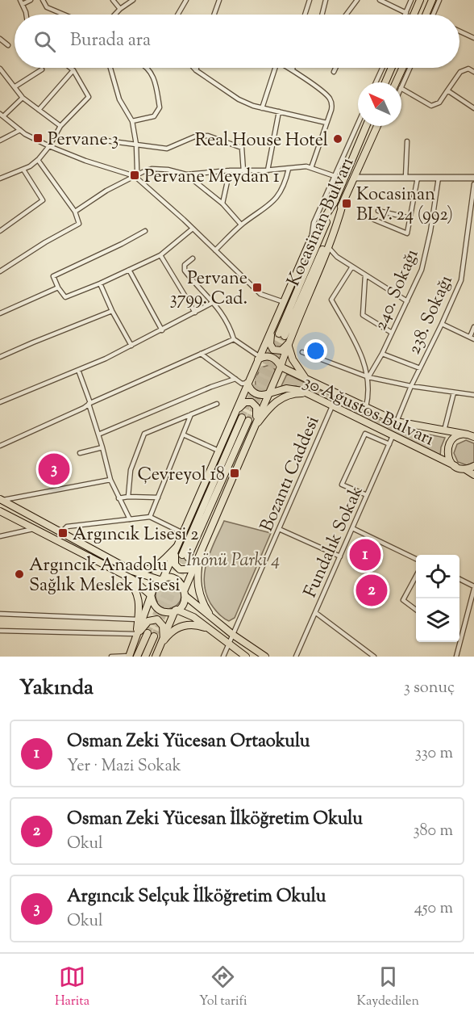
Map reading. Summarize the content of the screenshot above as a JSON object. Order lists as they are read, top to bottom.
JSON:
{
  "streets": {
    "highway": ["Kocasinan Bulvarı"],
    "main road": ["30 Ağustos Bulvarı"],
    "street": [
      "240. Sokağı",
      "238. Sokağı",
      "Bozantı Caddesi",
      "Fundalık Sokak"
    ]
  },
  "crossings": [
    ["238. Sokağı", "30 Ağustos Bulvarı"],
    ["30 Ağustos Bulvarı", "Bozantı Caddesi"],
    ["30 Ağustos Bulvarı", "Fundalık Sokak"]
  ],
  "parks": ["İnönü Parkı 4"],
  "places": {
    "transit": [
      "Pervane 3",
      "Pervane Meydan 1",
      "Kocasinan BLV. 24 (992)",
      "Pervane 3799. Cad.",
      "Çevreyol 18",
      "Argıncık Lisesi 2"
    ],
    "other": ["Real House Hotel", "Argıncık Anadolu Sağlık Meslek Lisesi"]
  },
  "north": "top left",
  "page": {
    "search": "Burada ara",
    "pins": ["3", "1", "2"],
    "heading": ["Yakında", "3 sonuç"],
    "list": [
      {
        "mark": "1",
        "name": "Osman Zeki Yücesan Ortaokulu",
        "note": "Yer · Mazi Sokak",
        "value": "330 m"
      },
      {
        "mark": "2",
        "name": "Osman Zeki Yücesan İlköğretim Okulu",
        "note": "Okul",
        "value": "380 m"
      },
      {
        "mark": "3",
        "name": "Argıncık Selçuk İlköğretim Okulu",
        "note": "Okul",
        "value": "450 m"
      }
    ],
    "nav": ["Harita", "Yol tarifi", "Kaydedilen"]
  }
}
